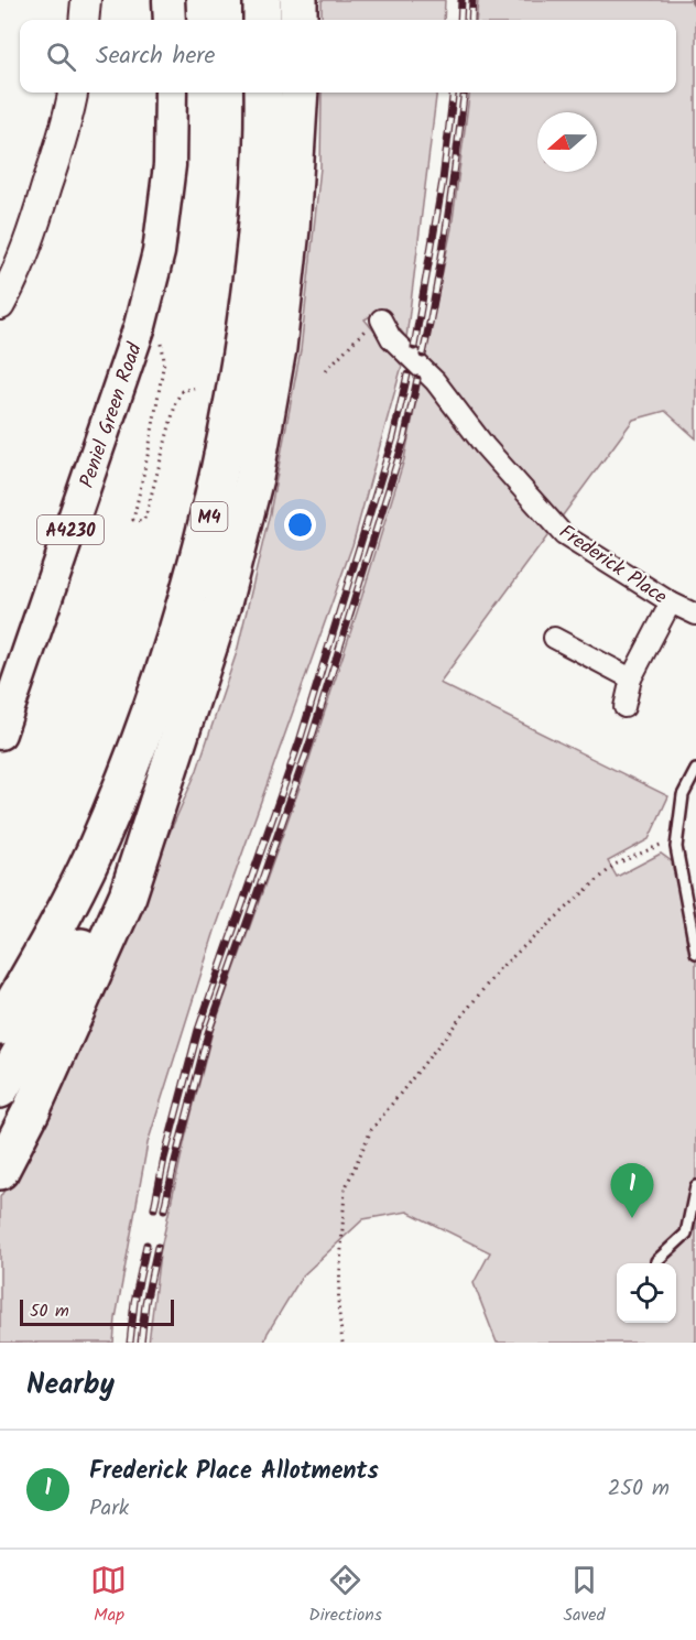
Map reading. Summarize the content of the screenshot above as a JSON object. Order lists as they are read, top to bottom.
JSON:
{
  "streets": {
    "highway": ["M4"],
    "main road": ["Peniel Green Road", "A4230"],
    "street": ["Frederick Place"]
  },
  "scale_bar": "50 m",
  "north": "left",
  "page": {
    "search": "Search here",
    "pins": "1",
    "scale": "50 m",
    "heading": "Nearby",
    "list": [
      {
        "mark": "1",
        "name": "Frederick Place Allotments",
        "note": "Park",
        "value": "250 m"
      }
    ],
    "nav": ["Map", "Directions", "Saved"]
  }
}
